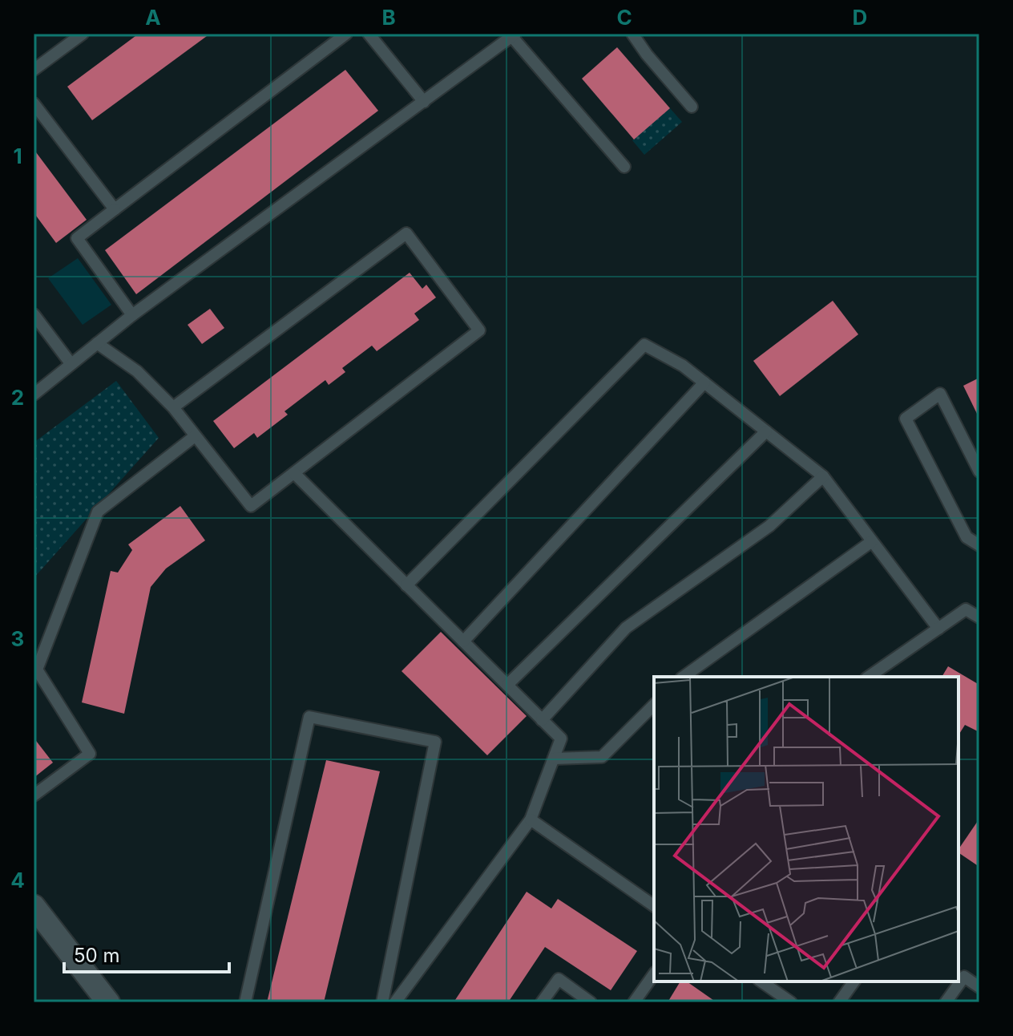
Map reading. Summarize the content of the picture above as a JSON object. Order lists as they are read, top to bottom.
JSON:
{
  "scale_bar": "50 m",
  "grid": {
    "columns": [
      "A",
      "B",
      "C",
      "D"
    ],
    "rows": [
      "1",
      "2",
      "3",
      "4"
    ]
  }
}
